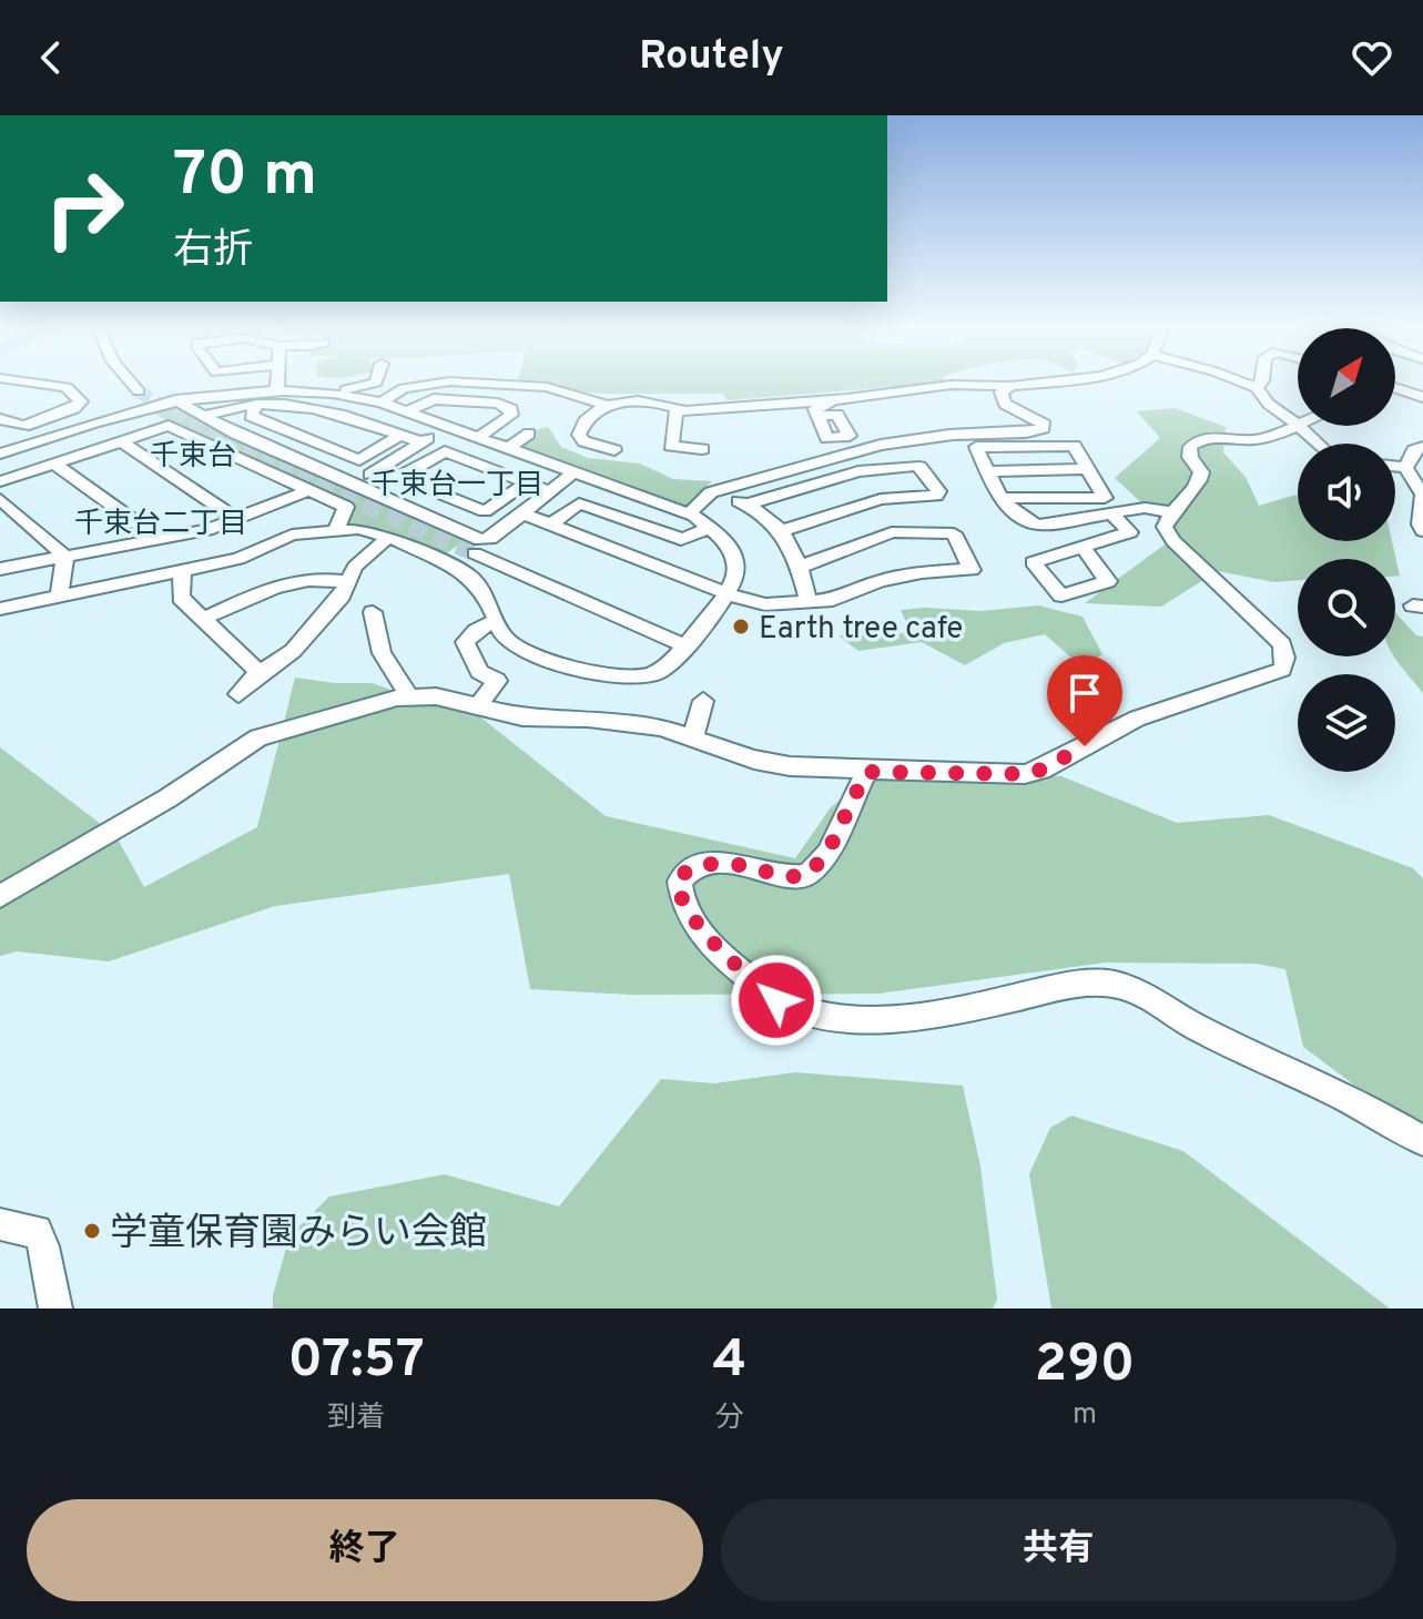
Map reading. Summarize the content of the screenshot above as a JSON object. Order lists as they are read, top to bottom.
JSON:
{
  "districts": ["千束台", "千束台一丁目", "千束台二丁目"],
  "places": ["Earth tree cafe", "学童保育園みらい会館"],
  "north": "top right",
  "page": {
    "header": "Routely",
    "turn": ["70 m", "右折"],
    "eta": [
      "07:57",
      "到着",
      "4",
      "分",
      "290",
      "m"
    ],
    "buttons": ["終了", "共有"]
  }
}
